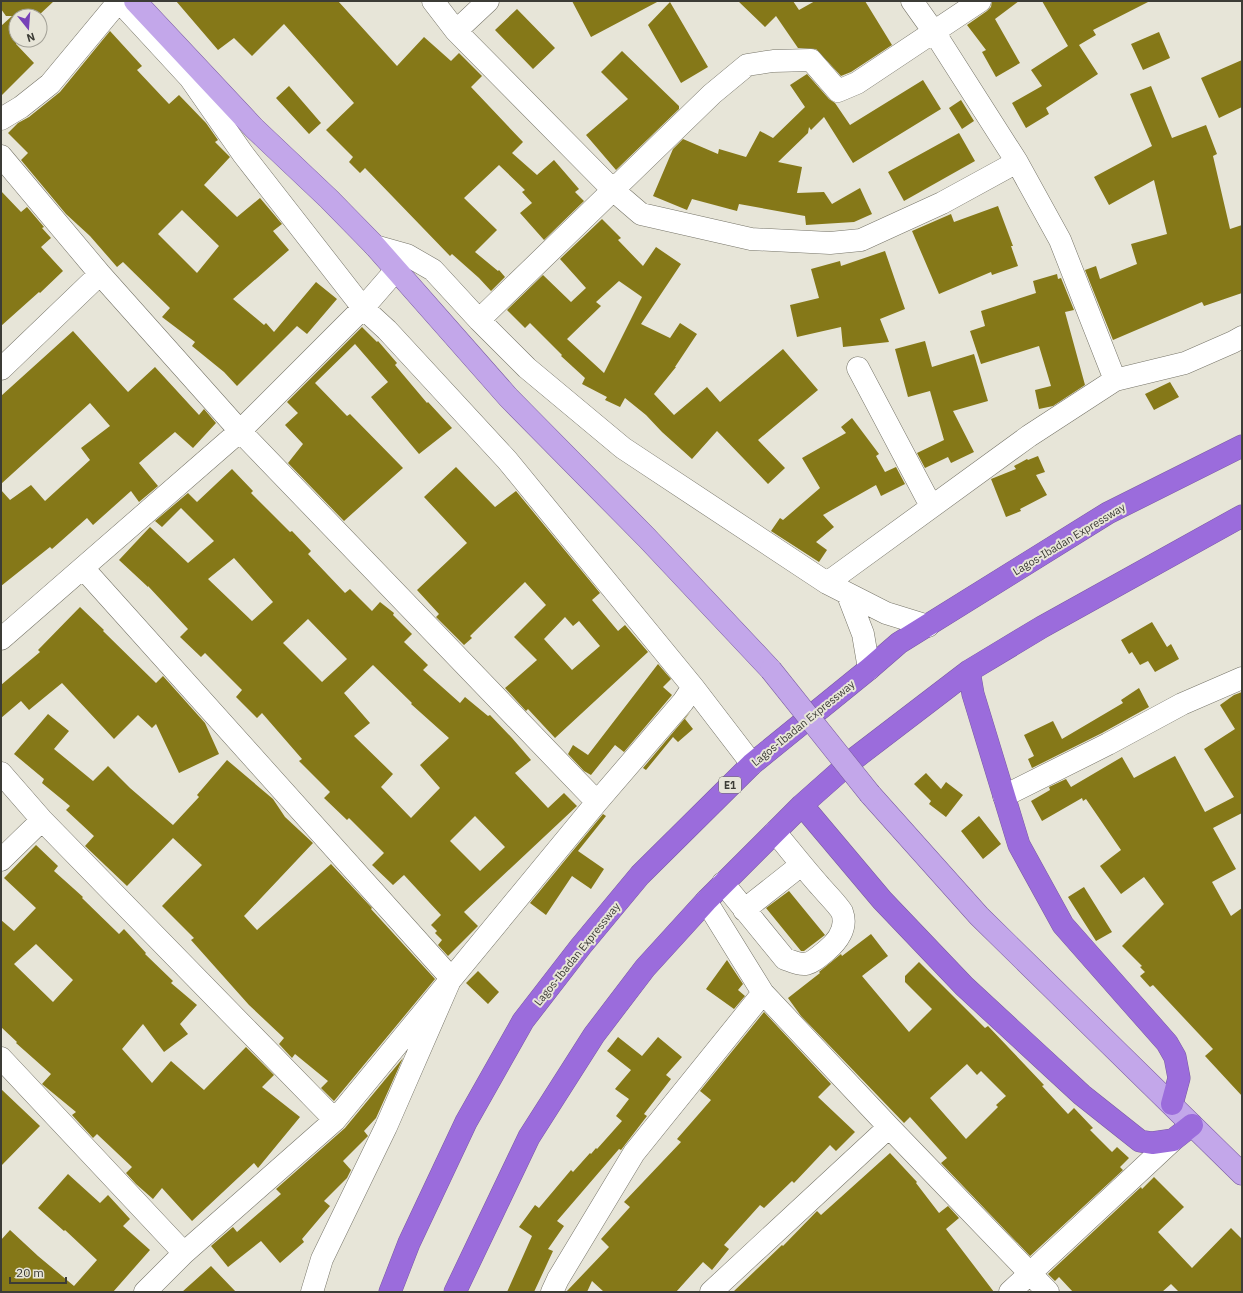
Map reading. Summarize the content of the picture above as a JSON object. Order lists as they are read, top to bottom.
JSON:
{
  "streets": {
    "highway": ["Lagos-Ibadan Expressway", "E1"]
  },
  "scale_bar": "20 m",
  "north": "bottom"
}
